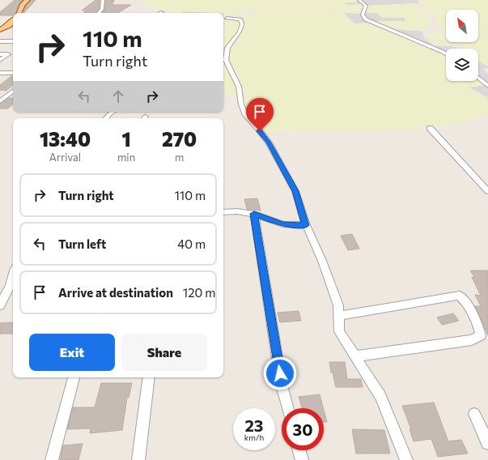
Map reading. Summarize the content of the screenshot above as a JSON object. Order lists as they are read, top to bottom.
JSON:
{
  "north": "top left",
  "page": {
    "turn": ["110 m", "Turn right"],
    "eta": [
      "13:40",
      "Arrival",
      "1",
      "min",
      "270",
      "m"
    ],
    "list": [
      {
        "name": "Turn right",
        "value": "110 m"
      },
      {
        "name": "Turn left",
        "value": "40 m"
      },
      {
        "name": "Arrive at destination",
        "value": "120 m"
      }
    ],
    "buttons": ["Exit", "Share"],
    "speed": "23 km/h",
    "limit": "30"
  }
}
